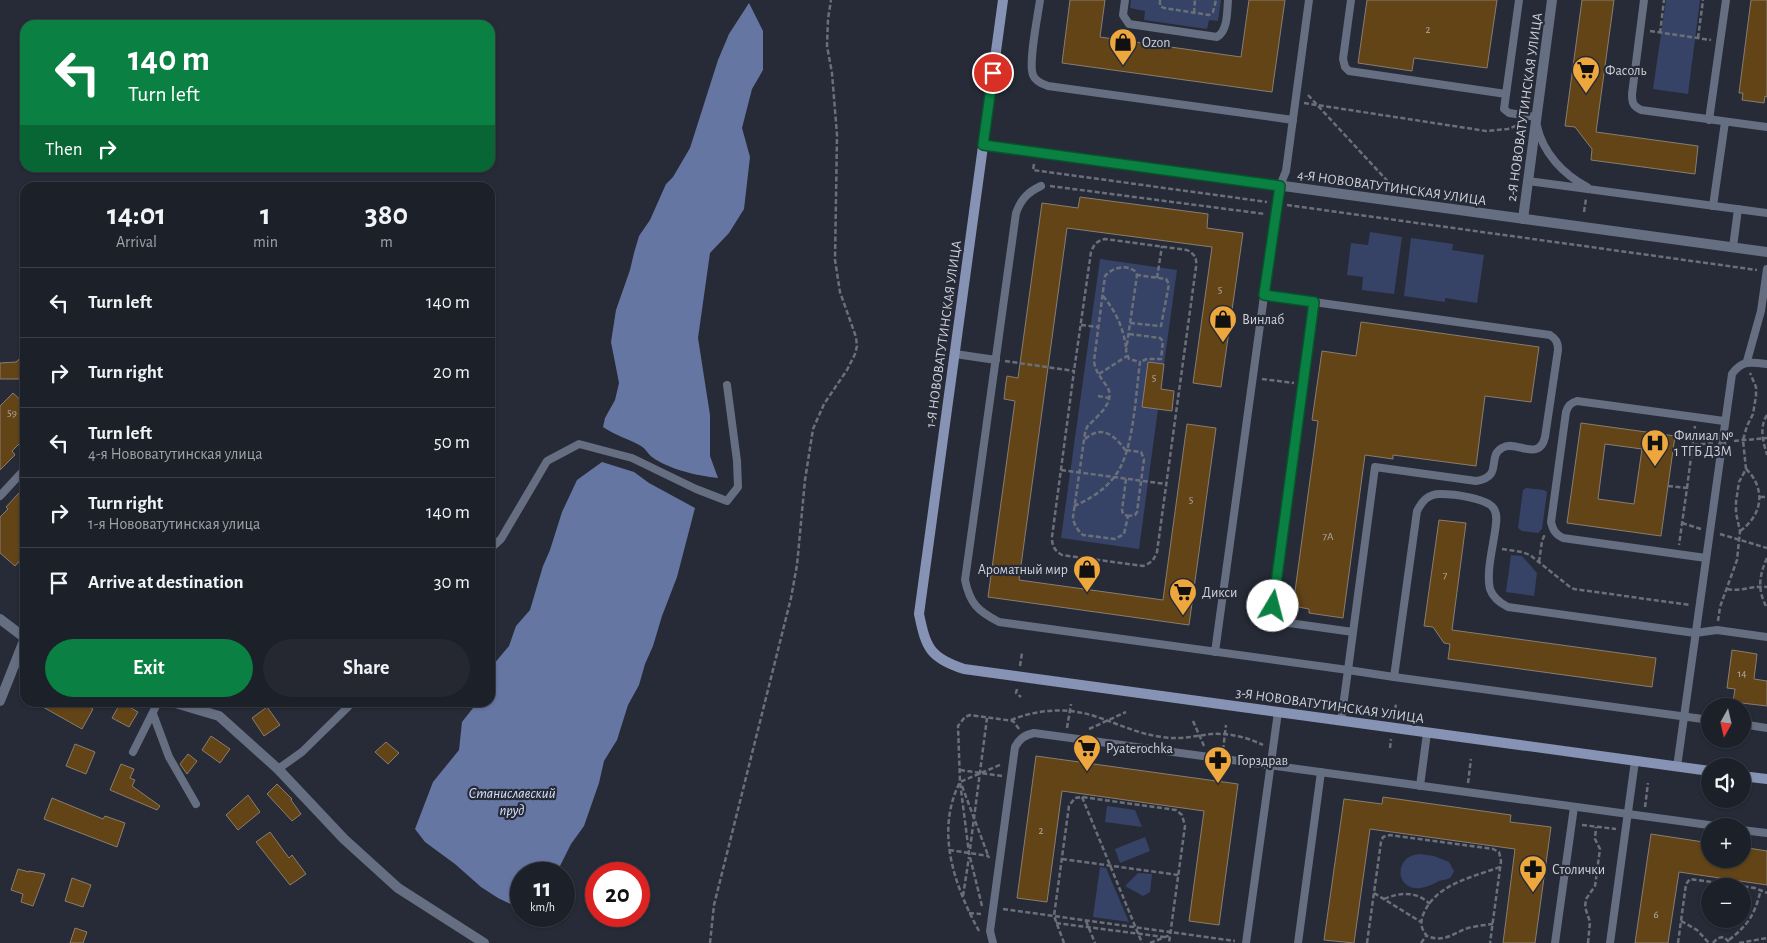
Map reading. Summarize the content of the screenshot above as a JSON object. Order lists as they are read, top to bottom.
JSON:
{
  "streets": {
    "street": [
      "2-Я НОВОВАТУТИНСКАЯ УЛИЦА",
      "4-Я НОВОВАТУТИНСКАЯ УЛИЦА",
      "1-Я НОВОВАТУТИНСКАЯ УЛИЦА",
      "3-Я НОВОВАТУТИНСКАЯ УЛИЦА"
    ]
  },
  "crossings": [
    ["2-Я НОВОВАТУТИНСКАЯ УЛИЦА", "4-Я НОВОВАТУТИНСКАЯ УЛИЦА"],
    ["4-Я НОВОВАТУТИНСКАЯ УЛИЦА", "1-Я НОВОВАТУТИНСКАЯ УЛИЦА"],
    ["1-Я НОВОВАТУТИНСКАЯ УЛИЦА", "3-Я НОВОВАТУТИНСКАЯ УЛИЦА"]
  ],
  "water": ["Станиславский пруд"],
  "places": {
    "shop": ["Ozon", "Винлаб", "Ароматный мир"],
    "supermarket": ["Фасоль", "Дикси", "Pyaterochka"],
    "hospital": ["Филиал № 1 ТГБ ДЗМ"],
    "pharmacy": ["Горздрав", "Столички"]
  },
  "house_numbers": [
    "2",
    "5",
    "5",
    "59",
    "5",
    "7А",
    "7",
    "14",
    "2",
    "6"
  ],
  "north": "bottom",
  "page": {
    "turn": ["140 m", "Turn left"],
    "then": "Then",
    "eta": [
      "14:01",
      "Arrival",
      "1",
      "min",
      "380",
      "m"
    ],
    "list": [
      {
        "name": "Turn left",
        "value": "140 m"
      },
      {
        "name": "Turn right",
        "value": "20 m"
      },
      {
        "name": "Turn left",
        "note": "4-я Нововатутинская улица",
        "value": "50 m"
      },
      {
        "name": "Turn right",
        "note": "1-я Нововатутинская улица",
        "value": "140 m"
      },
      {
        "name": "Arrive at destination",
        "value": "30 m"
      }
    ],
    "buttons": ["Exit", "Share"],
    "map_buttons": ["+", "−"],
    "speed": "11 km/h",
    "limit": "20"
  }
}
